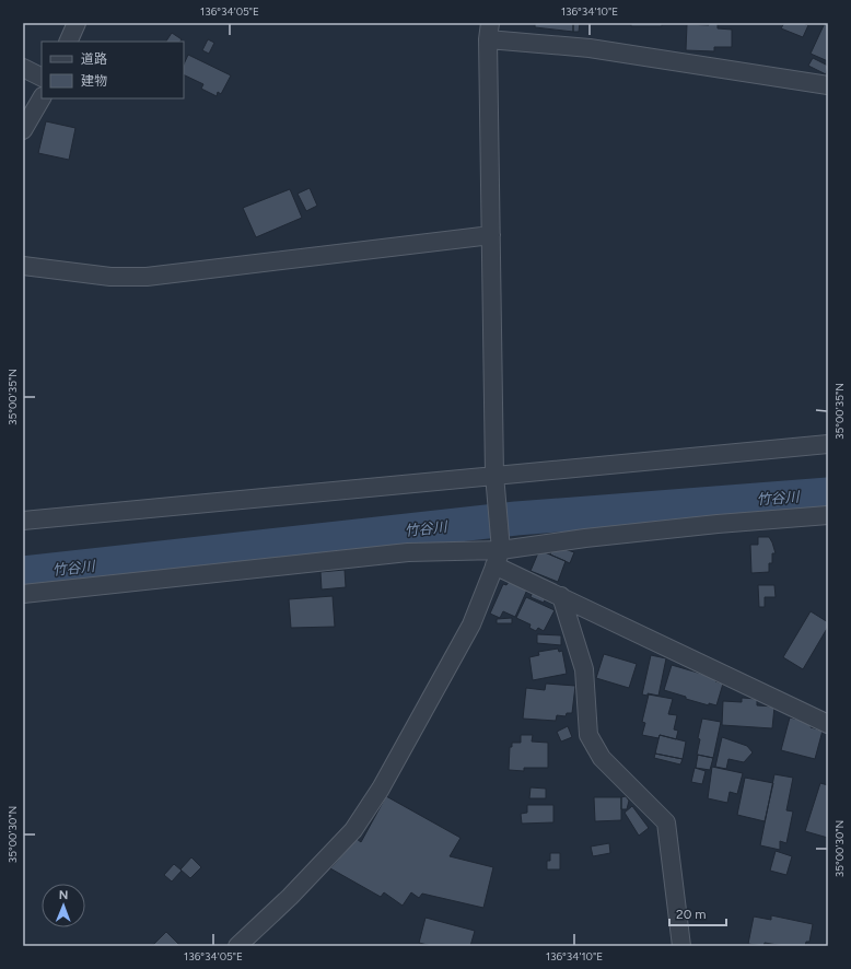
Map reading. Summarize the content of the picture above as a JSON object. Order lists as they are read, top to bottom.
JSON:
{
  "water": ["竹谷川"],
  "legend": ["道路", "建物"],
  "scale_bar": "20 m",
  "north": "top",
  "coordinates": [
    "136°34'05\"E",
    "136°34'10\"E",
    "35°00'35\"N",
    "35°00'30\"N"
  ]
}
